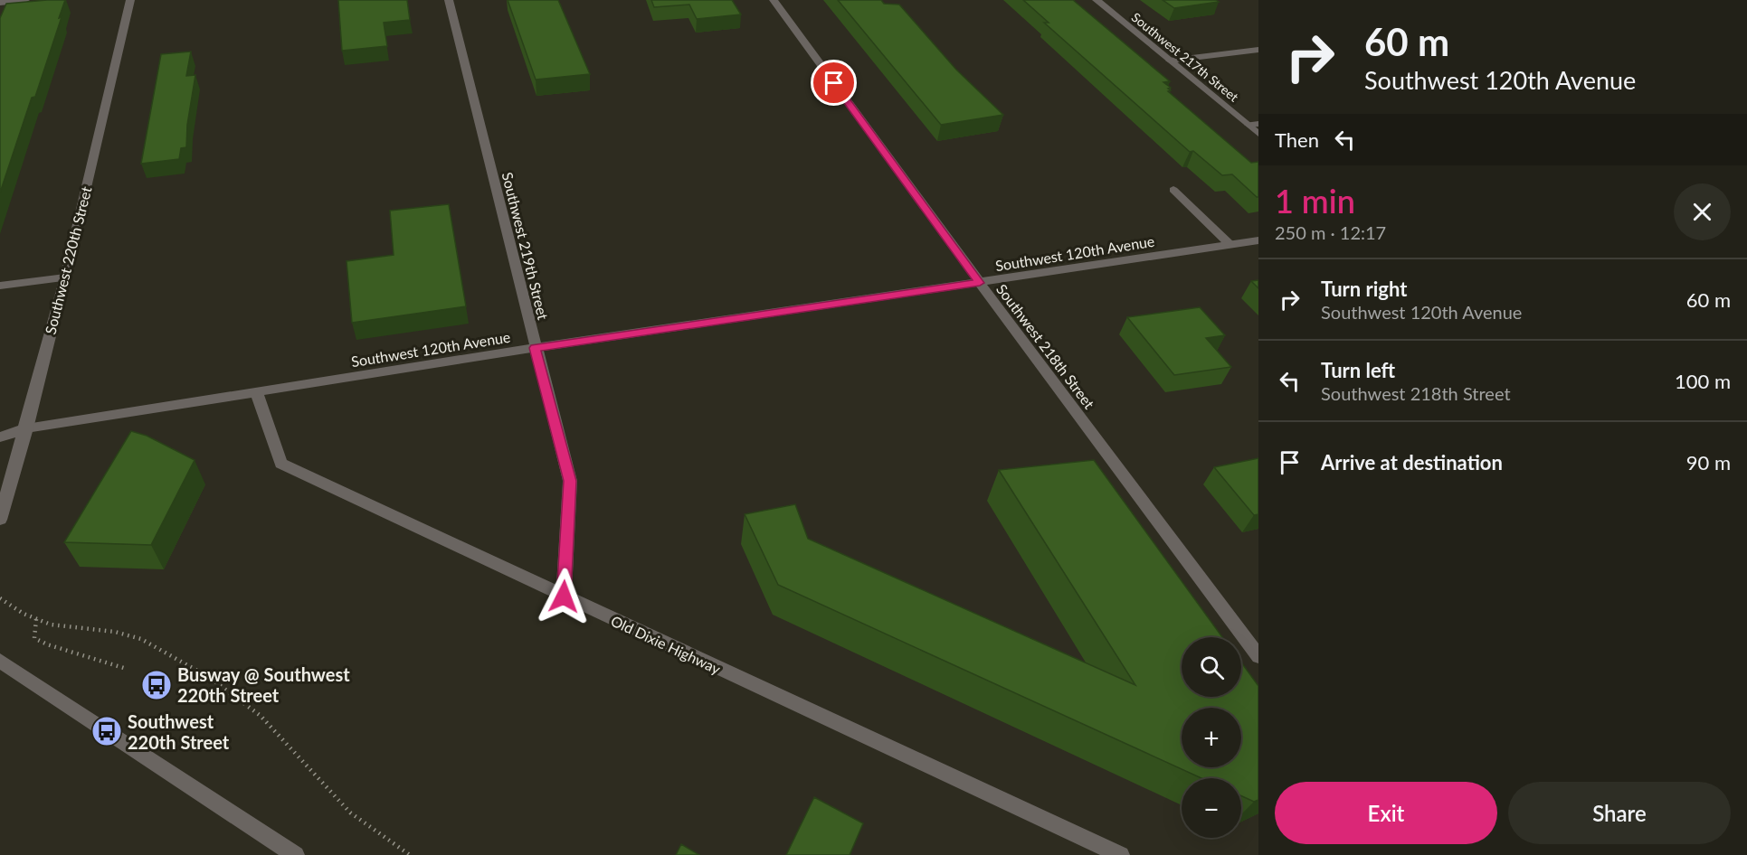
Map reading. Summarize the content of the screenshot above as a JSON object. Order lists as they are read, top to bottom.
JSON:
{
  "streets": {
    "street": [
      "Southwest 217th Street",
      "Southwest 219th Street",
      "Southwest 120th Avenue",
      "Southwest 220th Street",
      "Southwest 218th Street",
      "Old Dixie Highway"
    ]
  },
  "crossings": [
    ["Southwest 219th Street", "Southwest 120th Avenue"],
    ["Southwest 219th Street", "Old Dixie Highway"],
    ["Southwest 120th Avenue", "Southwest 220th Street"],
    ["Southwest 120th Avenue", "Southwest 218th Street"],
    ["Southwest 120th Avenue", "Old Dixie Highway"]
  ],
  "places": {
    "bus stop": ["Busway @ Southwest 220th Street", "Southwest 220th Street"]
  },
  "page": {
    "turn": ["60 m", "Southwest 120th Avenue"],
    "then": "Then",
    "heading": ["1 min", "250 m · 12:17"],
    "list": [
      {
        "name": "Turn right",
        "note": "Southwest 120th Avenue",
        "value": "60 m"
      },
      {
        "name": "Turn left",
        "note": "Southwest 218th Street",
        "value": "100 m"
      },
      {
        "name": "Arrive at destination",
        "value": "90 m"
      }
    ],
    "map_buttons": ["+", "−"],
    "buttons": ["Exit", "Share"]
  }
}
